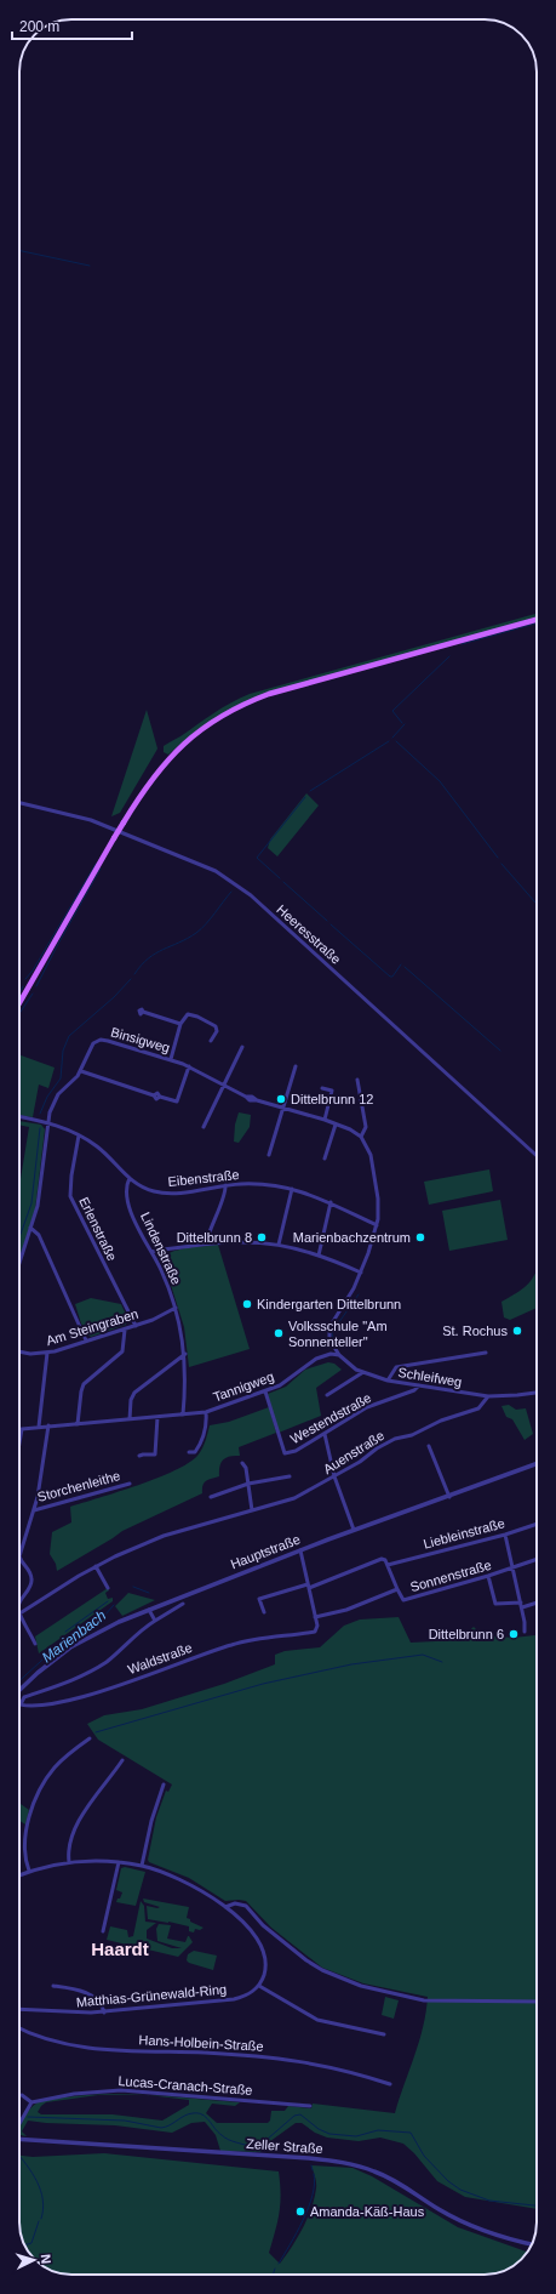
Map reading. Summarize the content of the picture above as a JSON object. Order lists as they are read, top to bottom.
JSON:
{
  "streets": {
    "street": [
      "Heeresstraße",
      "Binsigweg",
      "Eibenstraße",
      "Erlenstraße",
      "Lindenstraße",
      "Am Steingraben",
      "Schleifweg",
      "Tannigweg",
      "Westendstraße",
      "Auenstraße",
      "Storchenleithe",
      "Liebleinstraße",
      "Hauptstraße",
      "Sonnenstraße",
      "Waldstraße",
      "Matthias-Grünewald-Ring",
      "Hans-Holbein-Straße",
      "Lucas-Cranach-Straße",
      "Zeller Straße"
    ]
  },
  "crossings": [
    ["Binsigweg", "Eibenstraße"],
    ["Eibenstraße", "Erlenstraße"],
    ["Eibenstraße", "Lindenstraße"],
    ["Erlenstraße", "Am Steingraben"],
    ["Lindenstraße", "Am Steingraben"],
    ["Lindenstraße", "Tannigweg"],
    ["Schleifweg", "Tannigweg"],
    ["Schleifweg", "Westendstraße"],
    ["Schleifweg", "Auenstraße"],
    ["Tannigweg", "Westendstraße"],
    ["Sonnenstraße", "Waldstraße"]
  ],
  "districts": ["Haardt"],
  "water": ["Marienbach"],
  "places": [
    "Dittelbrunn 12",
    "Dittelbrunn 8",
    "Marienbachzentrum",
    "Kindergarten Dittelbrunn",
    "St. Rochus",
    "Volksschule \"Am Sonnenteller\"",
    "Dittelbrunn 6",
    "Amanda-Käß-Haus"
  ],
  "scale_bar": "200 m",
  "north": "right"
}
